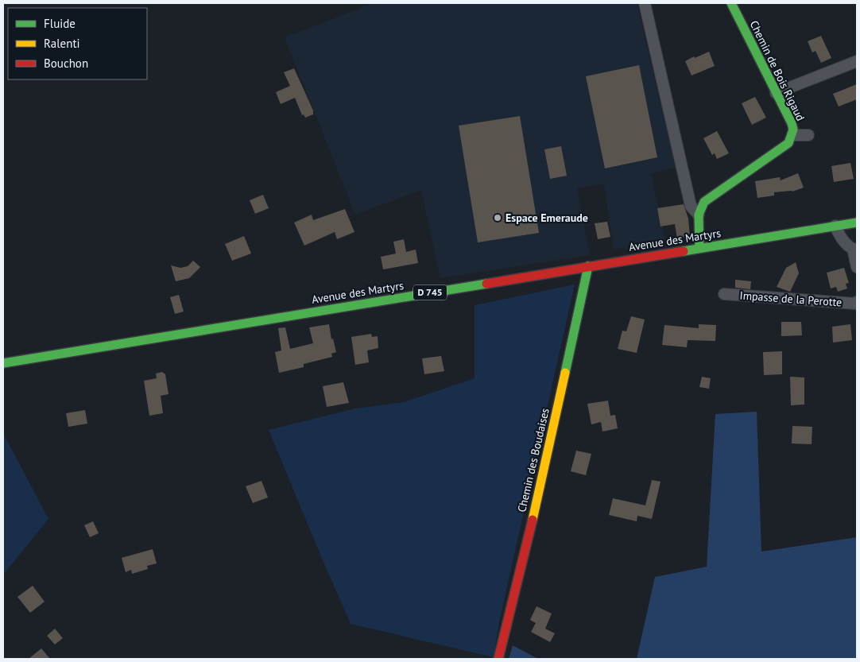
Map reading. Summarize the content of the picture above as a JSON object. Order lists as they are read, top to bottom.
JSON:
{
  "streets": {
    "main road": [
      "Chemin de Bois Rigaud",
      "Avenue des Martyrs",
      "D 745",
      "Chemin des Boudaises"
    ],
    "street": ["Impasse de la Perotte"]
  },
  "crossings": [
    ["Avenue des Martyrs", "Chemin des Boudaises"]
  ],
  "places": ["Espace Emeraude"],
  "legend": ["Fluide", "Ralenti", "Bouchon"]
}
